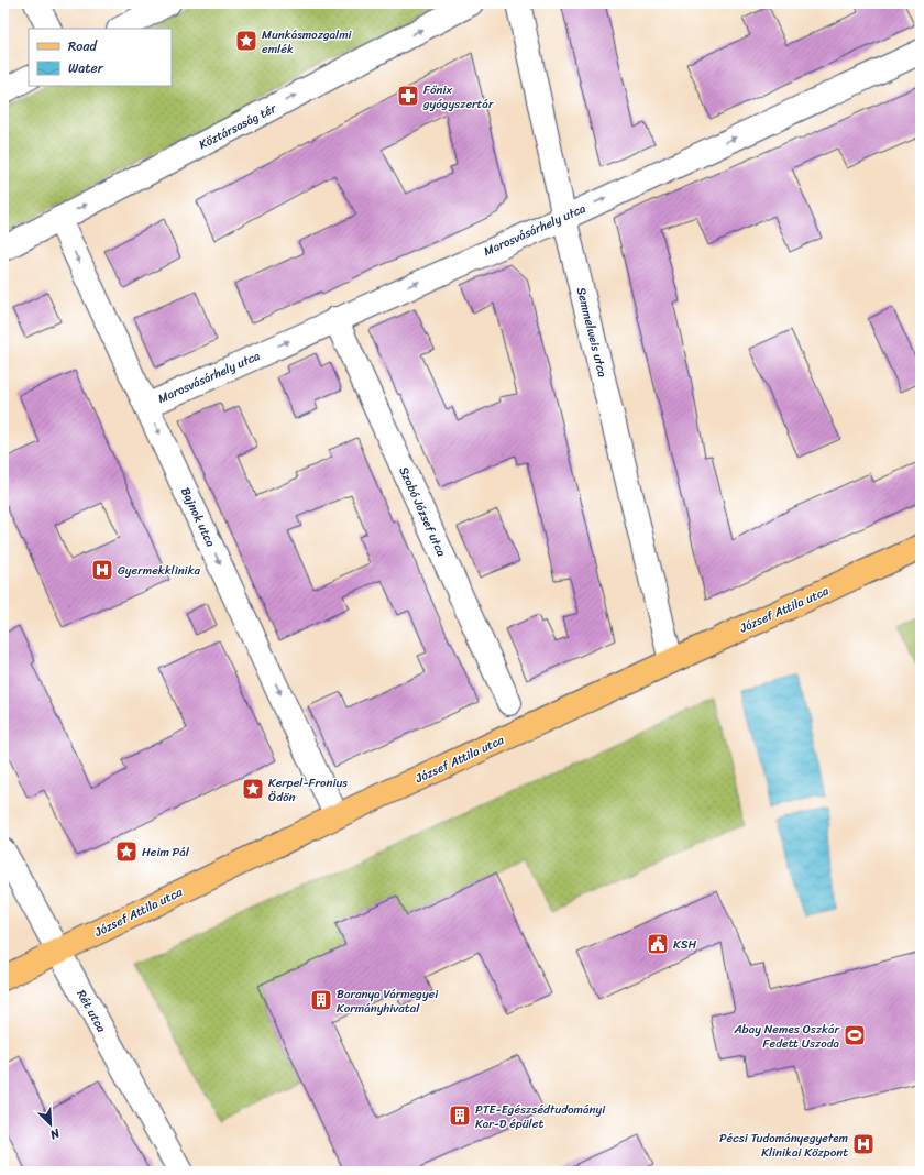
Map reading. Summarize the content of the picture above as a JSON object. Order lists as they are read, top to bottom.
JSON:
{
  "streets": {
    "main road": ["József Attila utca"],
    "street": [
      "Köztársaság tér",
      "Marosvásárhely utca",
      "Semmelweis utca",
      "Szabó József utca",
      "Bajnok utca",
      "Rét utca"
    ]
  },
  "crossings": [
    ["Köztársaság tér", "Bajnok utca"],
    ["Marosvásárhely utca", "Semmelweis utca"],
    ["Marosvásárhely utca", "Szabó József utca"],
    ["Marosvásárhely utca", "Bajnok utca"],
    ["Semmelweis utca", "József Attila utca"],
    ["Bajnok utca", "József Attila utca"],
    ["József Attila utca", "Rét utca"]
  ],
  "one_way": ["Köztársaság tér", "Marosvásárhely utca", "Bajnok utca"],
  "places": {
    "place": ["Munkásmozgalmi emlék", "Kerpel-Fronius Ödön", "Heim Pál"],
    "pharmacy": ["Főnix gyógyszertár"],
    "hospital": ["Gyermekklinika", "Pécsi Tudományegyetem Klinikai Központ"],
    "public building": ["KSH"],
    "building": ["Baranya Vármegyei Kormányhivatal", "PTE-Egészsédtudományi Kar-D épület"],
    "sports": ["Abay Nemes Oszkár Fedett Uszoda"]
  },
  "legend": ["Road", "Water"],
  "north": "bottom right"
}
